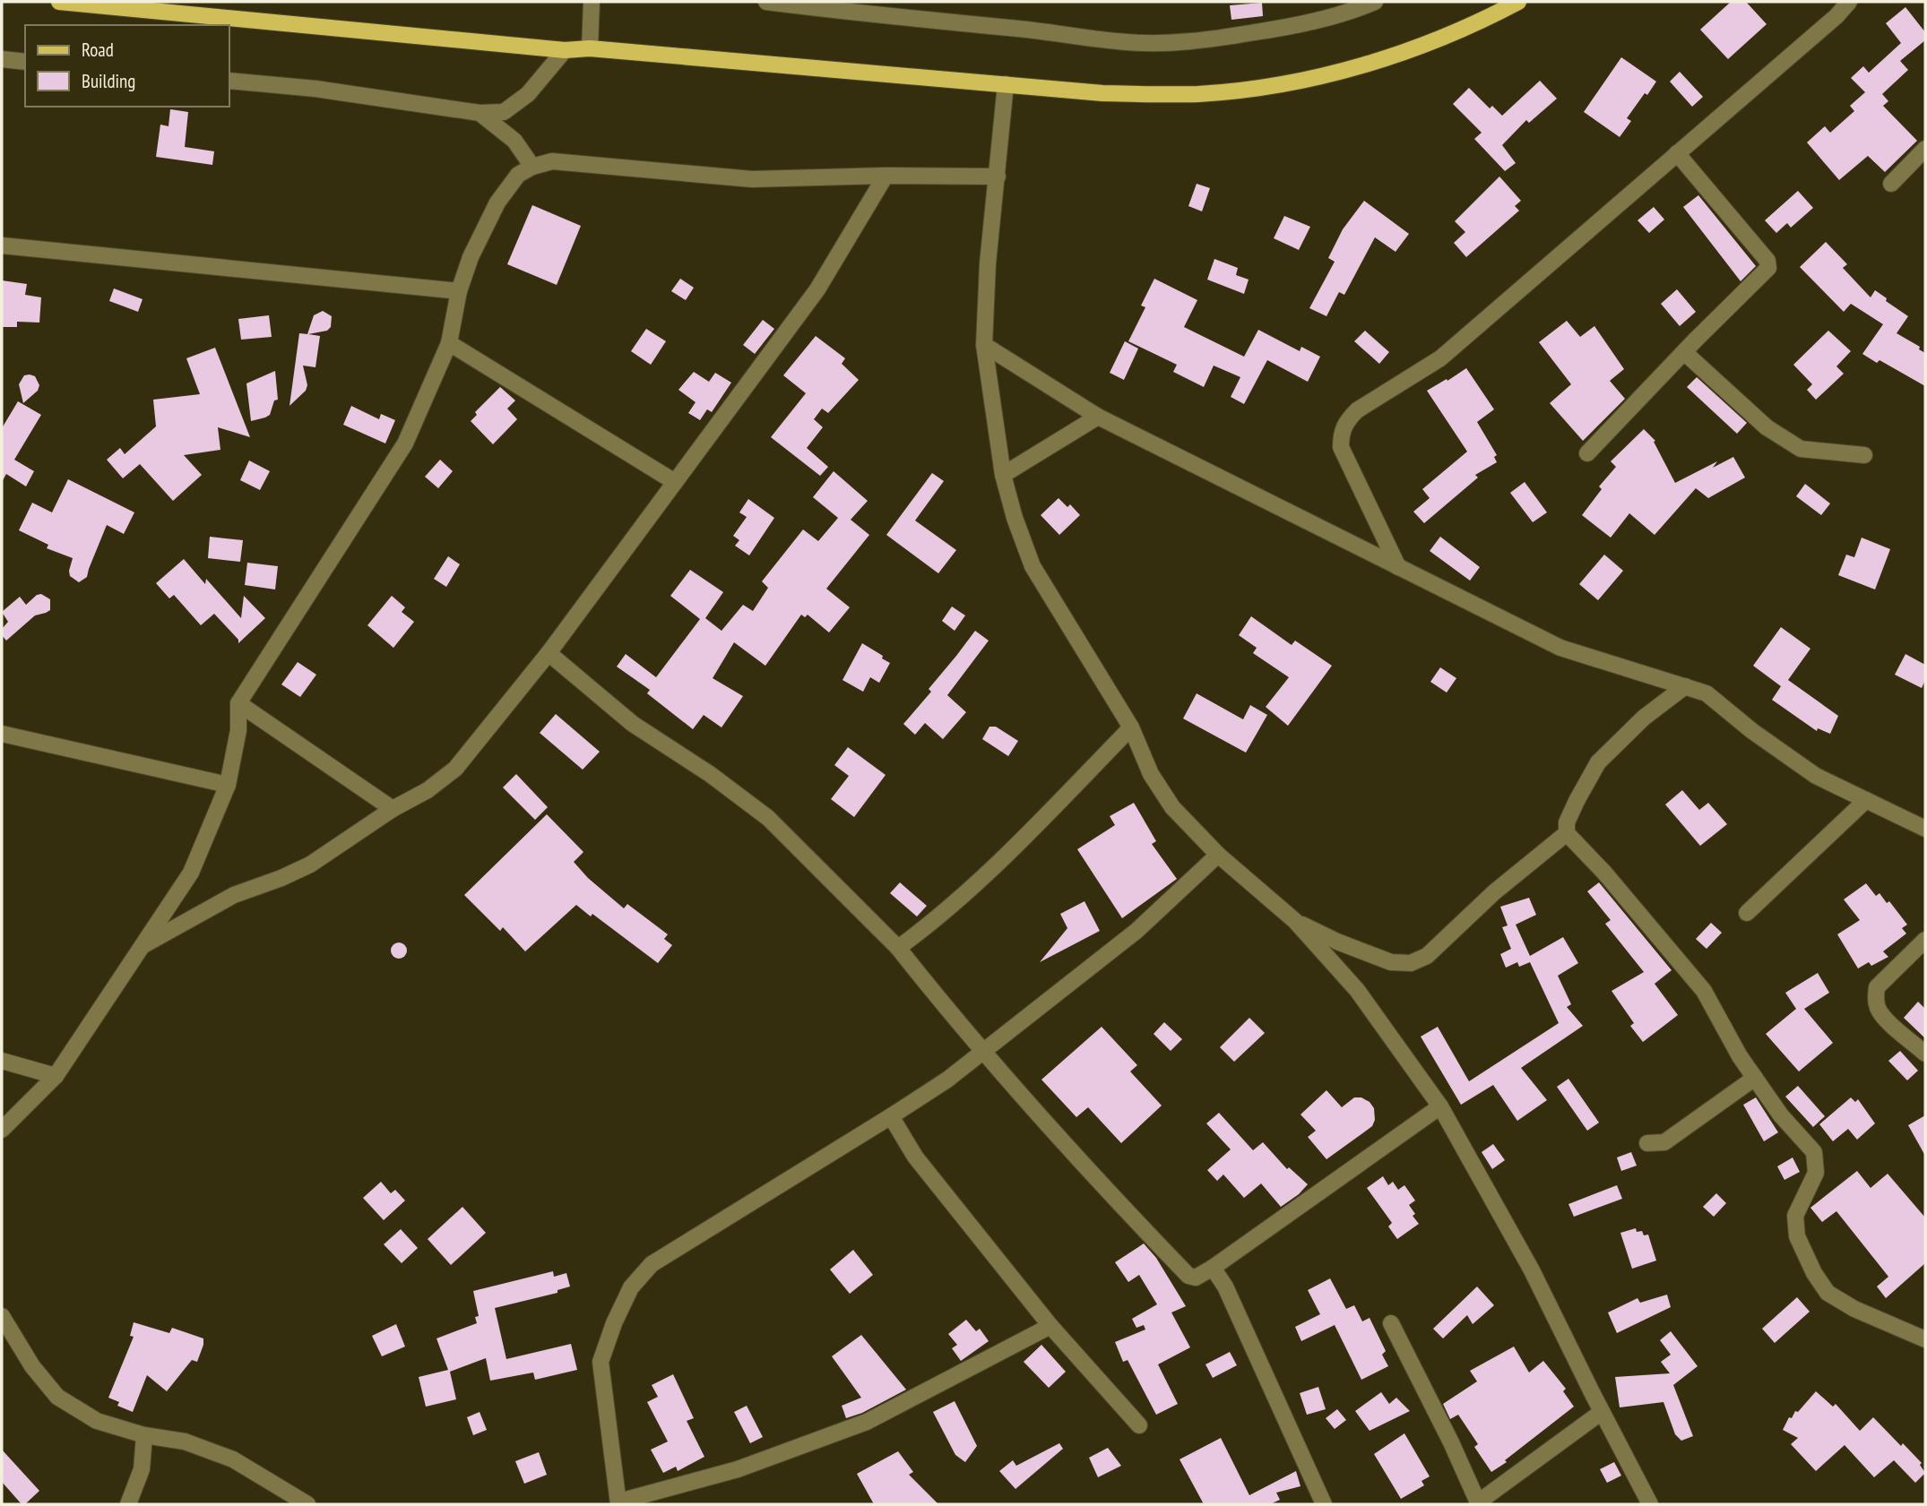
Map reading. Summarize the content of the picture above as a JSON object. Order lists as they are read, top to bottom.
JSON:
{
  "legend": ["Road", "Building"]
}
